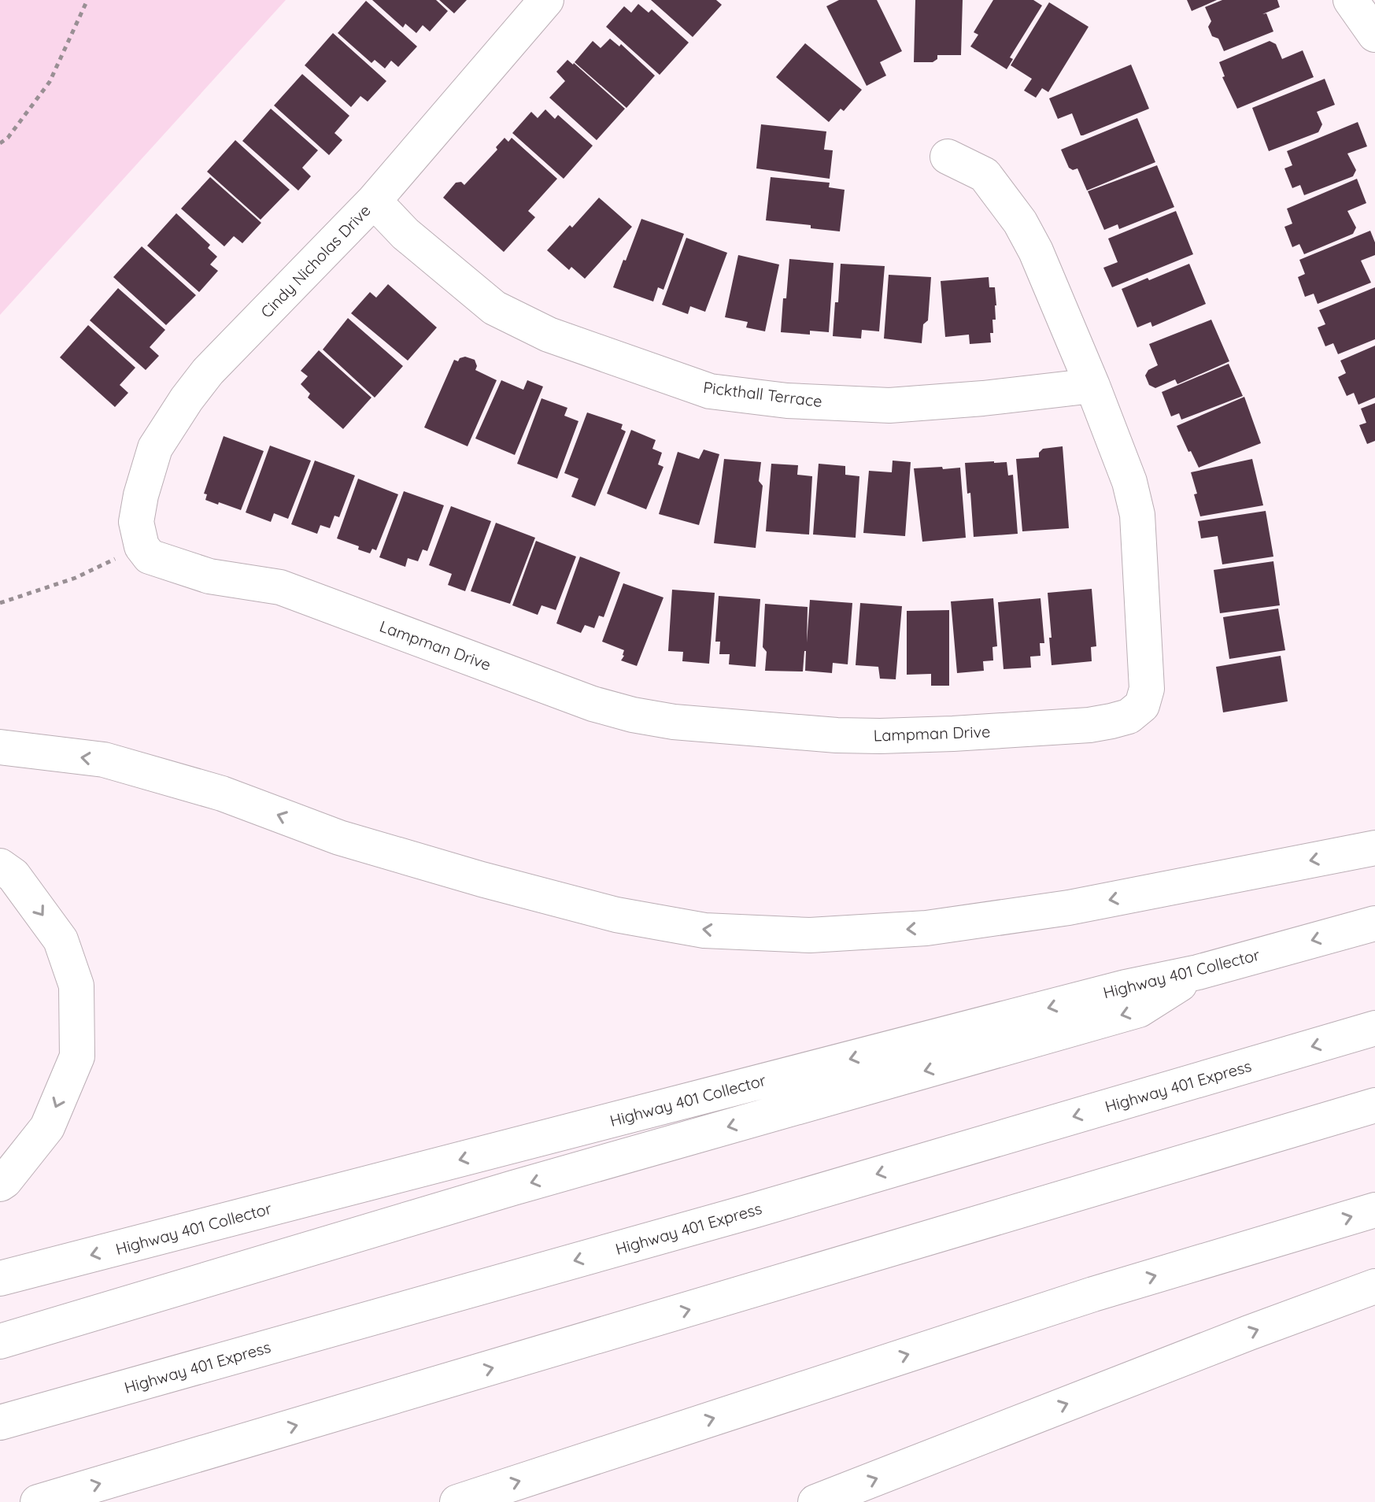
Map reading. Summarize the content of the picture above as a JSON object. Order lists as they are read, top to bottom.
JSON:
{
  "streets": {
    "main road": [
      "Cindy Nicholas Drive",
      "Pickthall Terrace",
      "Lampman Drive",
      "Highway 401 Collector",
      "Highway 401 Express"
    ]
  },
  "crossings": [
    ["Cindy Nicholas Drive", "Pickthall Terrace"],
    ["Cindy Nicholas Drive", "Lampman Drive"],
    ["Pickthall Terrace", "Lampman Drive"]
  ]
}
